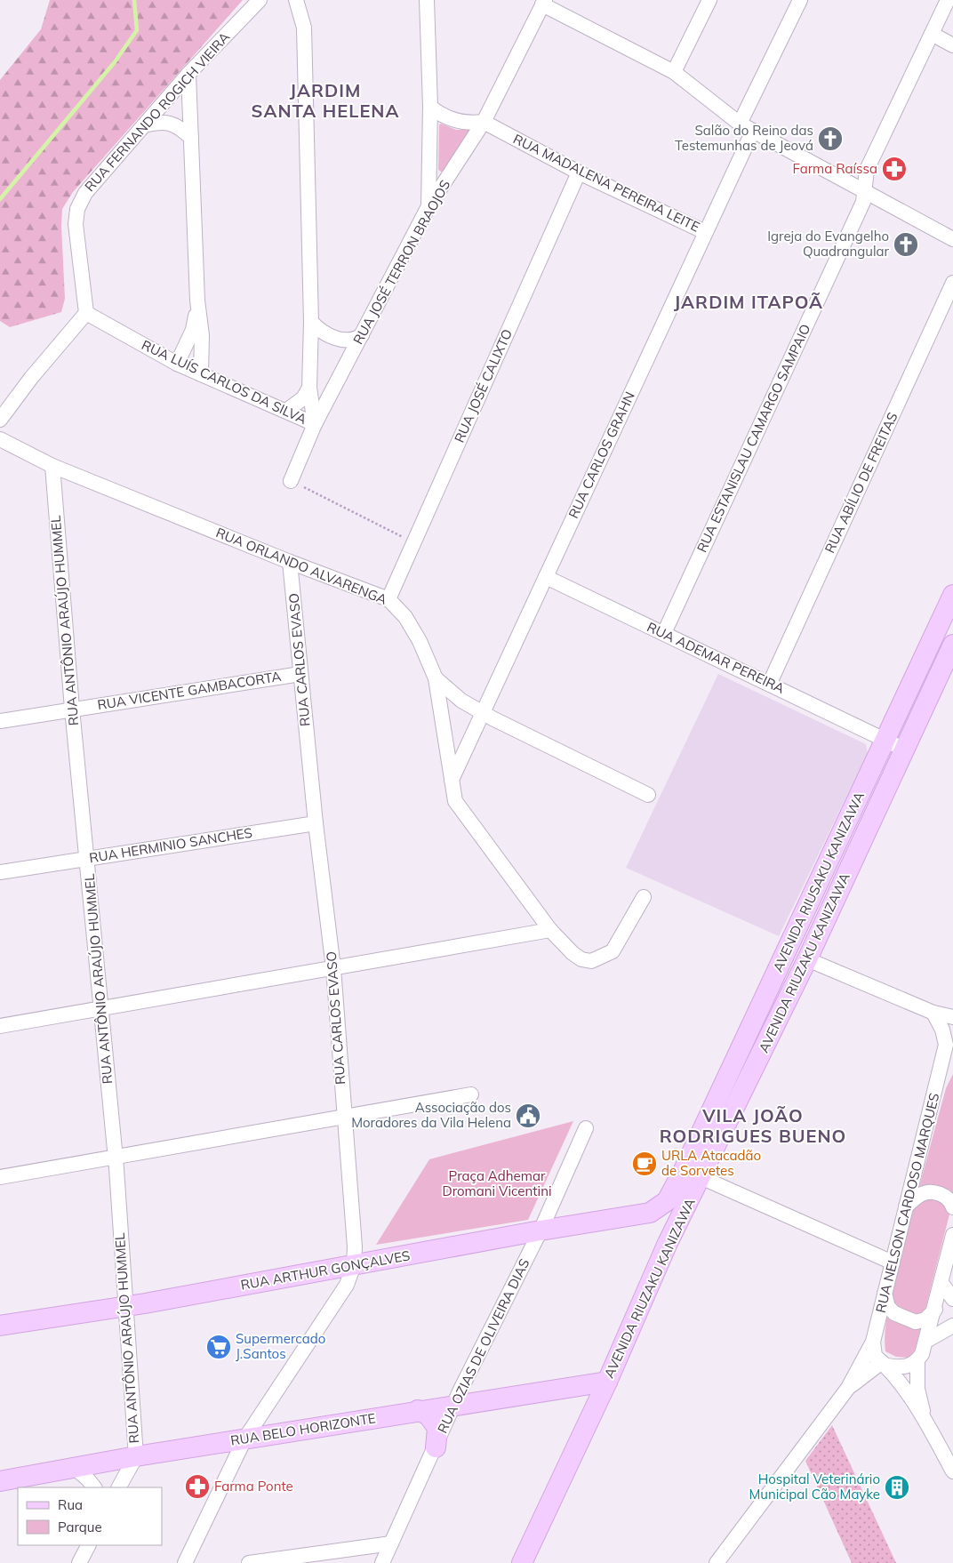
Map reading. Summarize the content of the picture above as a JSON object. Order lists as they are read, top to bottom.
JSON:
{
  "streets": {
    "street": [
      "RUA FERNANDO ROGICH VIEIRA",
      "RUA MADALENA PEREIRA LEITE",
      "RUA JOSÉ TERRON BRAOJOS",
      "RUA LUÍS CARLOS DA SILVA",
      "RUA JOSÉ CALIXTO",
      "RUA ESTANISLAU CAMARGO SAMPAIO",
      "RUA CARLOS GRAHN",
      "RUA ABÍLIO DE FREITAS",
      "RUA ORLANDO ALVARENGA",
      "RUA ANTÔNIO ARAÚJO HUMMEL",
      "RUA ADEMAR PEREIRA",
      "RUA CARLOS EVASO",
      "RUA VICENTE GAMBACORTA",
      "RUA HERMINIO SANCHES",
      "AVENIDA RIUSAKU KANIZAWA",
      "AVENIDA RIUZAKU KANIZAWA",
      "RUA NELSON CARDOSO MARQUES",
      "RUA ARTHUR GONÇALVES",
      "RUA OZIAS DE OLIVEIRA DIAS",
      "RUA BELO HORIZONTE"
    ]
  },
  "crossings": [
    ["RUA FERNANDO ROGICH VIEIRA", "RUA LUÍS CARLOS DA SILVA"],
    ["RUA MADALENA PEREIRA LEITE", "RUA JOSÉ TERRON BRAOJOS"],
    ["RUA MADALENA PEREIRA LEITE", "RUA JOSÉ CALIXTO"],
    ["RUA MADALENA PEREIRA LEITE", "RUA CARLOS GRAHN"],
    ["RUA JOSÉ TERRON BRAOJOS", "RUA LUÍS CARLOS DA SILVA"],
    ["RUA JOSÉ CALIXTO", "RUA ORLANDO ALVARENGA"],
    ["RUA ESTANISLAU CAMARGO SAMPAIO", "RUA ADEMAR PEREIRA"],
    ["RUA CARLOS GRAHN", "RUA ORLANDO ALVARENGA"],
    ["RUA CARLOS GRAHN", "RUA ADEMAR PEREIRA"],
    ["RUA ABÍLIO DE FREITAS", "RUA ADEMAR PEREIRA"],
    ["RUA ORLANDO ALVARENGA", "RUA ANTÔNIO ARAÚJO HUMMEL"],
    ["RUA ORLANDO ALVARENGA", "RUA CARLOS EVASO"],
    ["RUA ANTÔNIO ARAÚJO HUMMEL", "RUA VICENTE GAMBACORTA"],
    ["RUA ANTÔNIO ARAÚJO HUMMEL", "RUA HERMINIO SANCHES"],
    ["RUA ANTÔNIO ARAÚJO HUMMEL", "RUA ARTHUR GONÇALVES"],
    ["RUA ANTÔNIO ARAÚJO HUMMEL", "RUA BELO HORIZONTE"],
    ["RUA ADEMAR PEREIRA", "AVENIDA RIUSAKU KANIZAWA"],
    ["RUA CARLOS EVASO", "RUA VICENTE GAMBACORTA"],
    ["RUA CARLOS EVASO", "RUA HERMINIO SANCHES"],
    ["RUA CARLOS EVASO", "RUA ARTHUR GONÇALVES"],
    ["RUA CARLOS EVASO", "RUA BELO HORIZONTE"],
    ["AVENIDA RIUSAKU KANIZAWA", "AVENIDA RIUZAKU KANIZAWA"],
    ["AVENIDA RIUSAKU KANIZAWA", "RUA ARTHUR GONÇALVES"],
    ["AVENIDA RIUZAKU KANIZAWA", "RUA ARTHUR GONÇALVES"],
    ["AVENIDA RIUZAKU KANIZAWA", "RUA BELO HORIZONTE"],
    ["RUA ARTHUR GONÇALVES", "RUA OZIAS DE OLIVEIRA DIAS"],
    ["RUA OZIAS DE OLIVEIRA DIAS", "RUA BELO HORIZONTE"]
  ],
  "districts": ["JARDIM SANTA HELENA", "JARDIM ITAPOÃ", "VILA JOÃO RODRIGUES BUENO"],
  "parks": ["Praça Adhemar Dromani Vicentini"],
  "places": {
    "church": ["Salão do Reino das Testemunhas de Jeová", "Igreja do Evangelho Quadrangular"],
    "pharmacy": ["Farma Raíssa", "Farma Ponte"],
    "public building": ["Associação dos Moradores da Vila Helena"],
    "cafe": ["URLA Atacadão de Sorvetes"],
    "supermarket": ["Supermercado J.Santos"],
    "building": ["Hospital Veterinário Municipal Cão Mayke"]
  },
  "legend": ["Rua", "Parque"]
}
